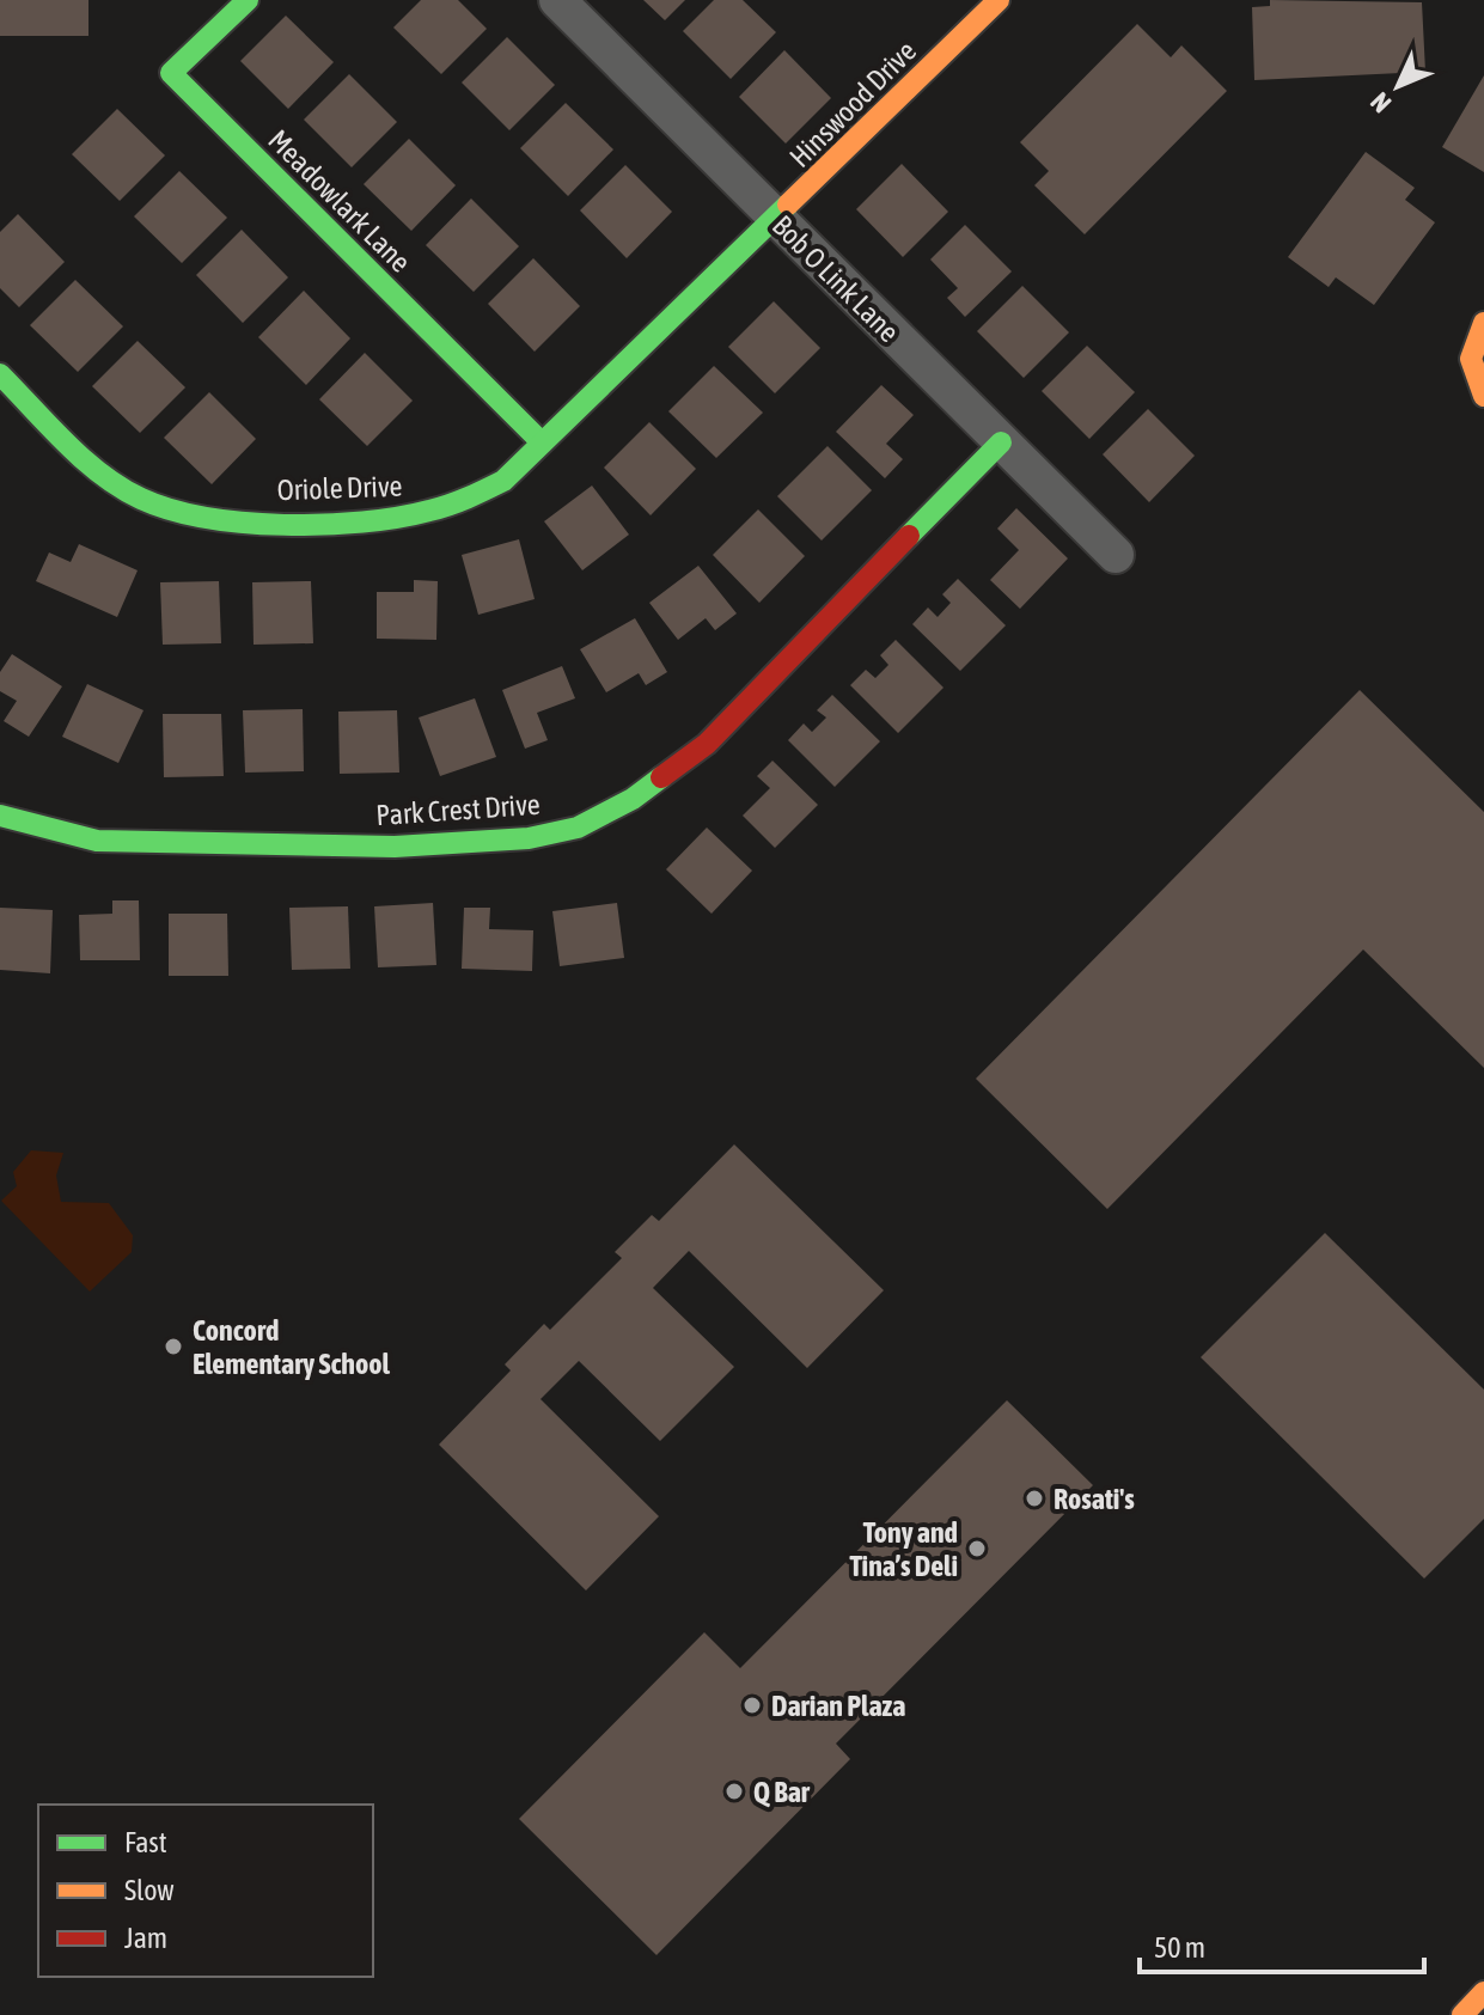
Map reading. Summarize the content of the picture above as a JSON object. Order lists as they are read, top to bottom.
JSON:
{
  "streets": {
    "street": [
      "Hinswood Drive",
      "Meadowlark Lane",
      "Bob O Link Lane",
      "Oriole Drive",
      "Park Crest Drive"
    ]
  },
  "crossings": [
    ["Hinswood Drive", "Bob O Link Lane"],
    ["Hinswood Drive", "Oriole Drive"],
    ["Meadowlark Lane", "Oriole Drive"],
    ["Bob O Link Lane", "Park Crest Drive"]
  ],
  "places": [
    "Concord Elementary School",
    "Rosati's",
    "Tony and Tina’s Deli",
    "Darian Plaza",
    "Q Bar"
  ],
  "legend": ["Fast", "Slow", "Jam"],
  "scale_bar": "50 m",
  "north": "bottom left"
}
